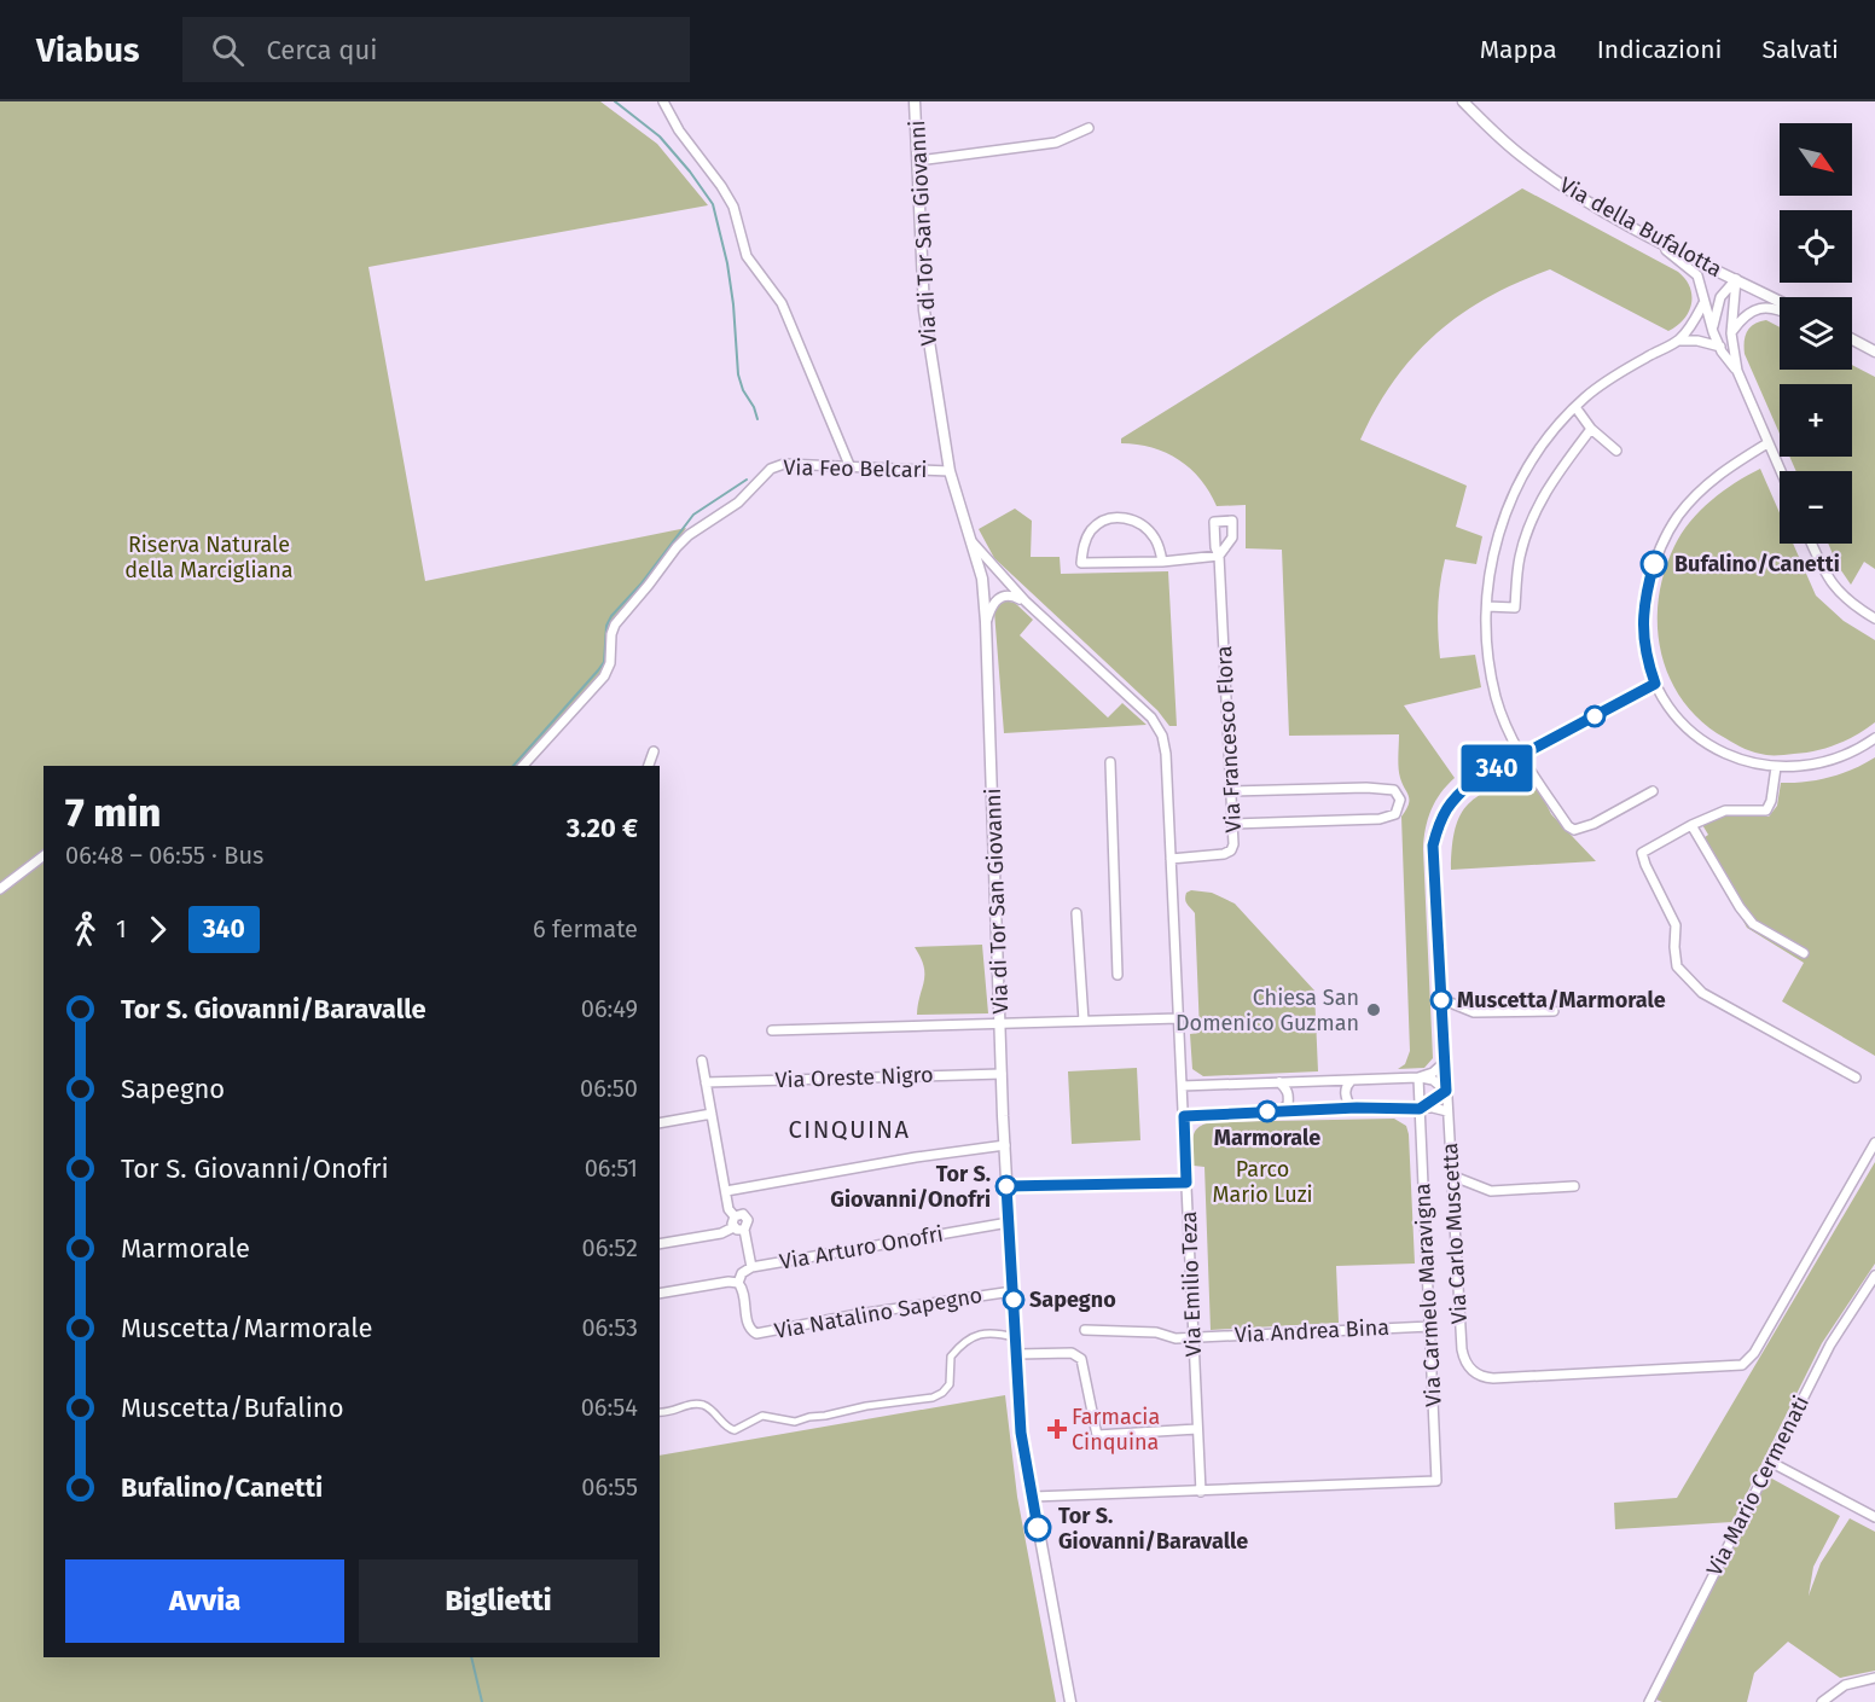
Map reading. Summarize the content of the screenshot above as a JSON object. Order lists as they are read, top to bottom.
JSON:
{
  "streets": {
    "street": [
      "Via della Bufalotta",
      "Via di Tor San Giovanni",
      "Via Feo Belcari",
      "Via Francesco Flora",
      "Via Oreste Nigro",
      "Via Carlo Muscetta",
      "Via Arturo Onofri",
      "Via Emilio Teza",
      "Via Carmelo Maravigna",
      "Via Natalino Sapegno",
      "Via Andrea Bina",
      "Via Mario Cermenati"
    ]
  },
  "crossings": [
    ["Via di Tor San Giovanni", "Via Feo Belcari"],
    ["Via di Tor San Giovanni", "Via Oreste Nigro"],
    ["Via di Tor San Giovanni", "Via Arturo Onofri"],
    ["Via di Tor San Giovanni", "Via Natalino Sapegno"],
    ["Via Francesco Flora", "Via Emilio Teza"],
    ["Via Oreste Nigro", "Via Arturo Onofri"],
    ["Via Emilio Teza", "Via Carmelo Maravigna"],
    ["Via Emilio Teza", "Via Andrea Bina"],
    ["Via Carmelo Maravigna", "Via Andrea Bina"]
  ],
  "districts": ["CINQUINA"],
  "parks": ["Riserva Naturale della Marcigliana", "Parco Mario Luzi"],
  "places": {
    "other": [
      "Bufalino/Canetti",
      "Muscetta/Marmorale",
      "Chiesa San Domenico Guzman",
      "Marmorale",
      "Tor S. Giovanni/Onofri",
      "Sapegno",
      "Tor S. Giovanni/Baravalle"
    ],
    "health": ["Farmacia Cinquina"]
  },
  "lines": ["bus line 340"],
  "north": "bottom right",
  "page": {
    "header": "Viabus",
    "search": "Cerca qui",
    "nav": ["Mappa", "Indicazioni", "Salvati"],
    "on_map": "340",
    "map_buttons": ["+", "−"],
    "heading": ["7 min", "06:48 – 06:55 · Bus", "3.20 €"],
    "legs": ["1", "340", "6 fermate"],
    "list": [
      {
        "name": "Tor S. Giovanni/Baravalle",
        "value": "06:49"
      },
      {
        "name": "Sapegno",
        "value": "06:50"
      },
      {
        "name": "Tor S. Giovanni/Onofri",
        "value": "06:51"
      },
      {
        "name": "Marmorale",
        "value": "06:52"
      },
      {
        "name": "Muscetta/Marmorale",
        "value": "06:53"
      },
      {
        "name": "Muscetta/Bufalino",
        "value": "06:54"
      },
      {
        "name": "Bufalino/Canetti",
        "value": "06:55"
      }
    ],
    "buttons": ["Avvia", "Biglietti"]
  }
}
